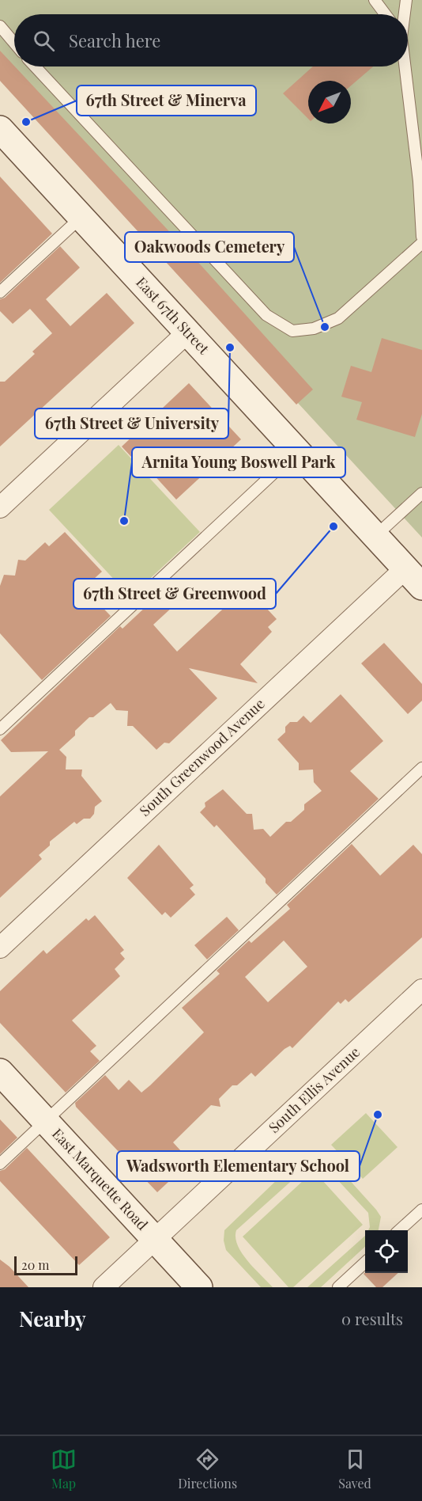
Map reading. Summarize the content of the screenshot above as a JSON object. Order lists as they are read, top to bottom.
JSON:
{
  "streets": {
    "street": [
      "East 67th Street",
      "South Greenwood Avenue",
      "South Ellis Avenue",
      "East Marquette Road"
    ]
  },
  "crossings": [
    ["East 67th Street", "South Greenwood Avenue"],
    ["South Ellis Avenue", "East Marquette Road"]
  ],
  "places": [
    "67th Street & Minerva",
    "Oakwoods Cemetery",
    "67th Street & University",
    "Arnita Young Boswell Park",
    "67th Street & Greenwood",
    "Wadsworth Elementary School"
  ],
  "scale_bar": "20 m",
  "north": "bottom left",
  "page": {
    "search": "Search here",
    "scale": "20 m",
    "heading": ["Nearby", "0 results"],
    "nav": ["Map", "Directions", "Saved"]
  }
}
